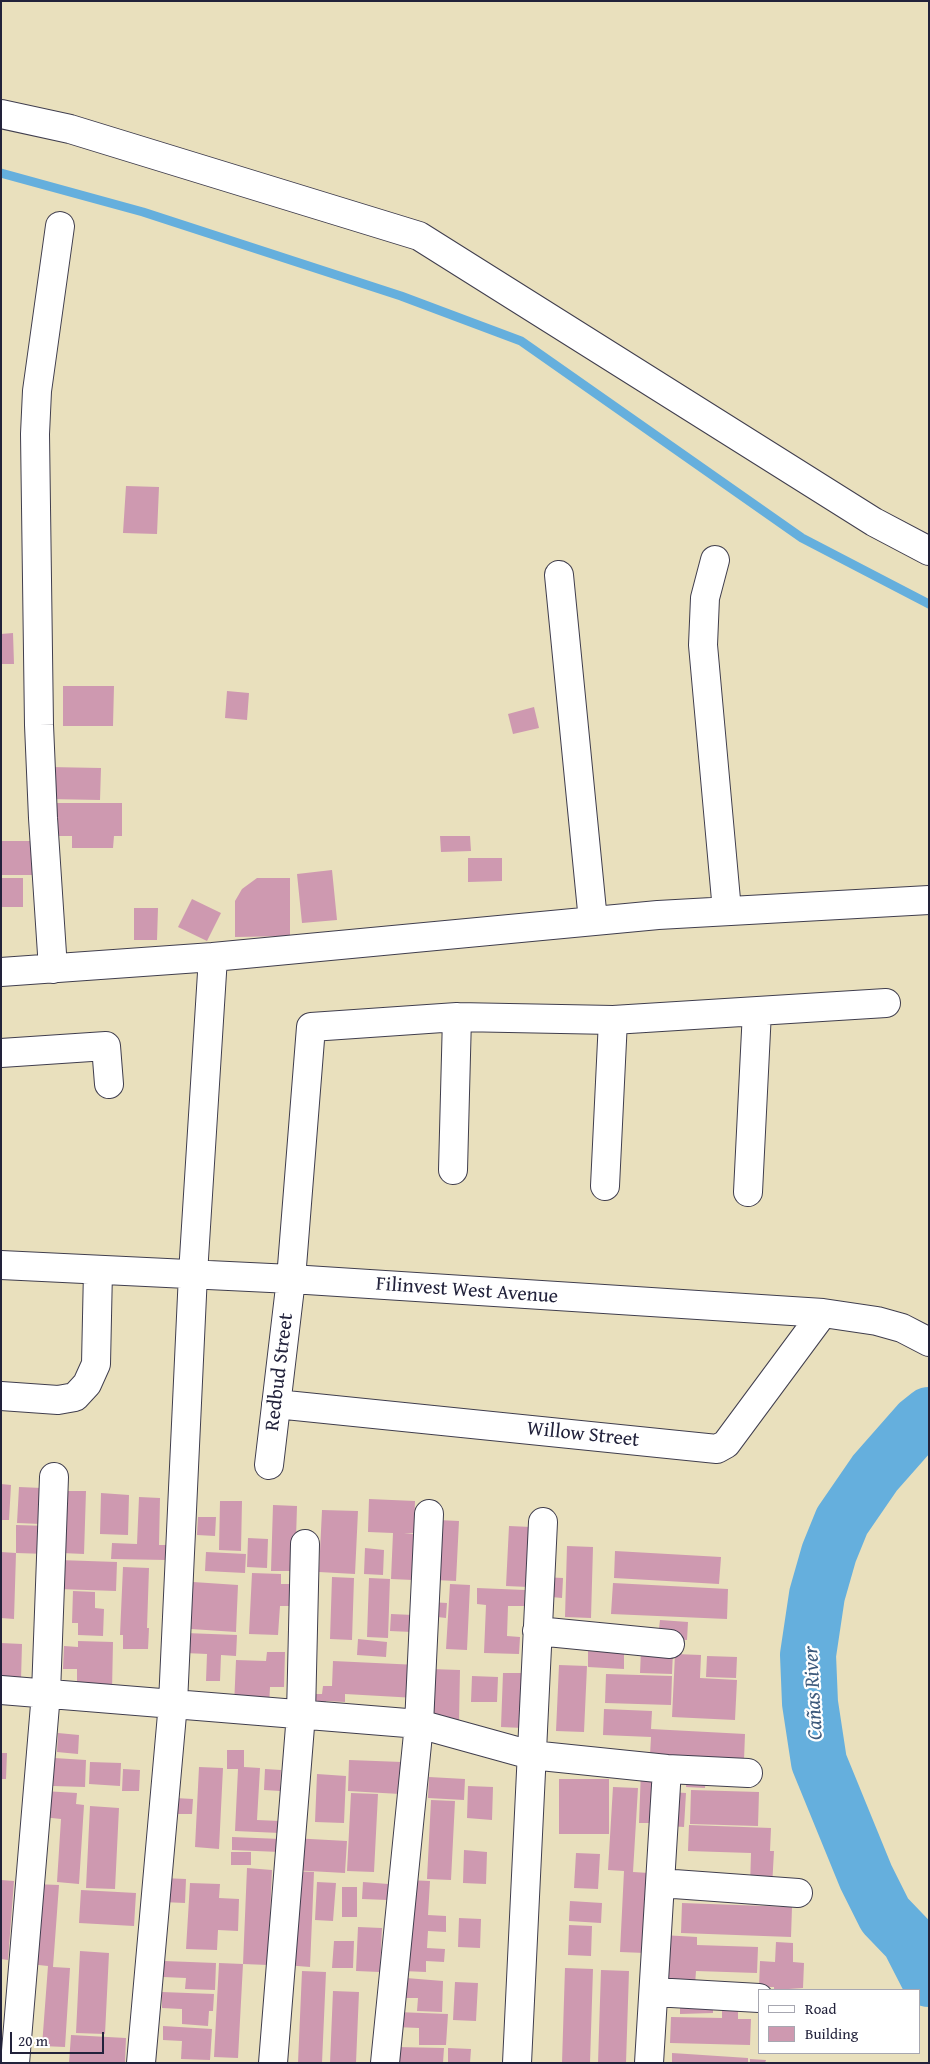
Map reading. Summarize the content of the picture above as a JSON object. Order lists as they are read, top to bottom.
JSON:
{
  "streets": {
    "street": ["Filinvest West Avenue", "Redbud Street", "Willow Street"]
  },
  "crossings": [
    ["Filinvest West Avenue", "Redbud Street"],
    ["Filinvest West Avenue", "Willow Street"],
    ["Redbud Street", "Willow Street"]
  ],
  "water": ["Cañas River"],
  "legend": ["Road", "Building"],
  "scale_bar": "20 m"
}
